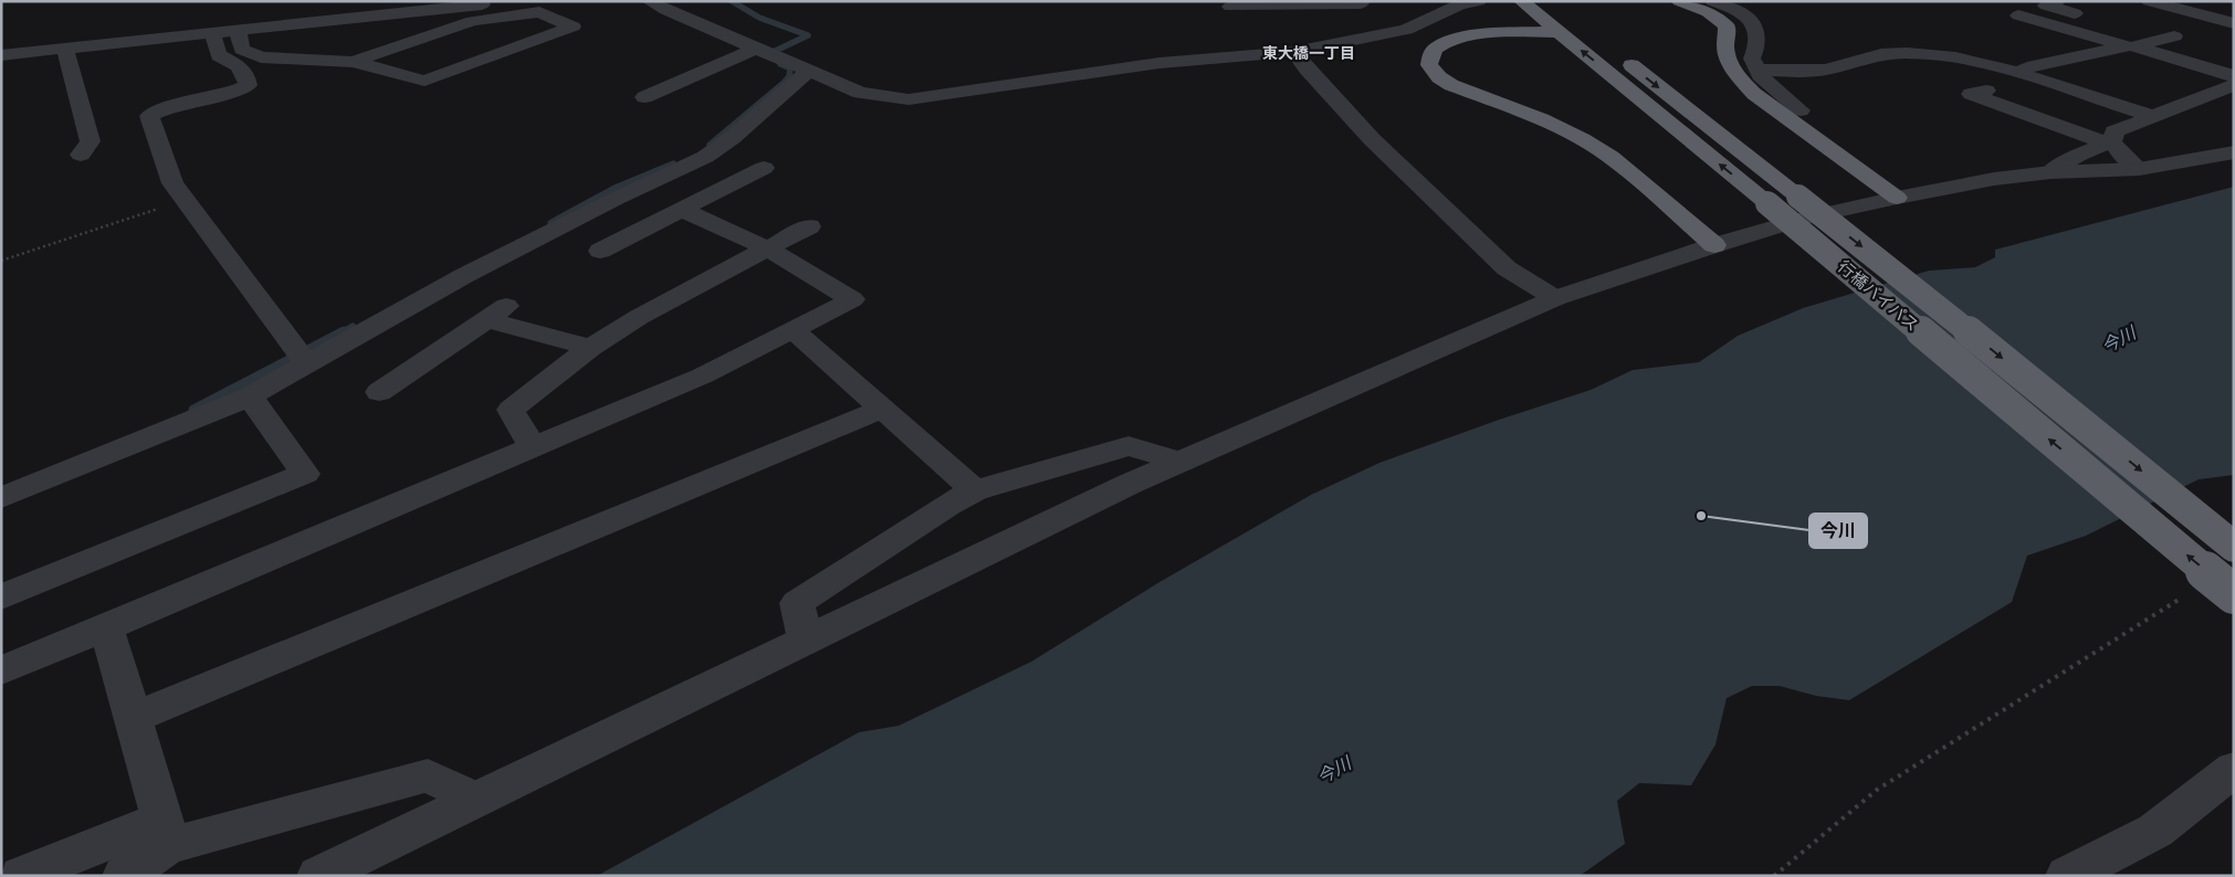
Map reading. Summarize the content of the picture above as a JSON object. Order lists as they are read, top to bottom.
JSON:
{
  "streets": {
    "highway": ["行橋バイパス"]
  },
  "districts": ["東大橋一丁目"],
  "water": ["今川"],
  "places": ["今川"]
}
